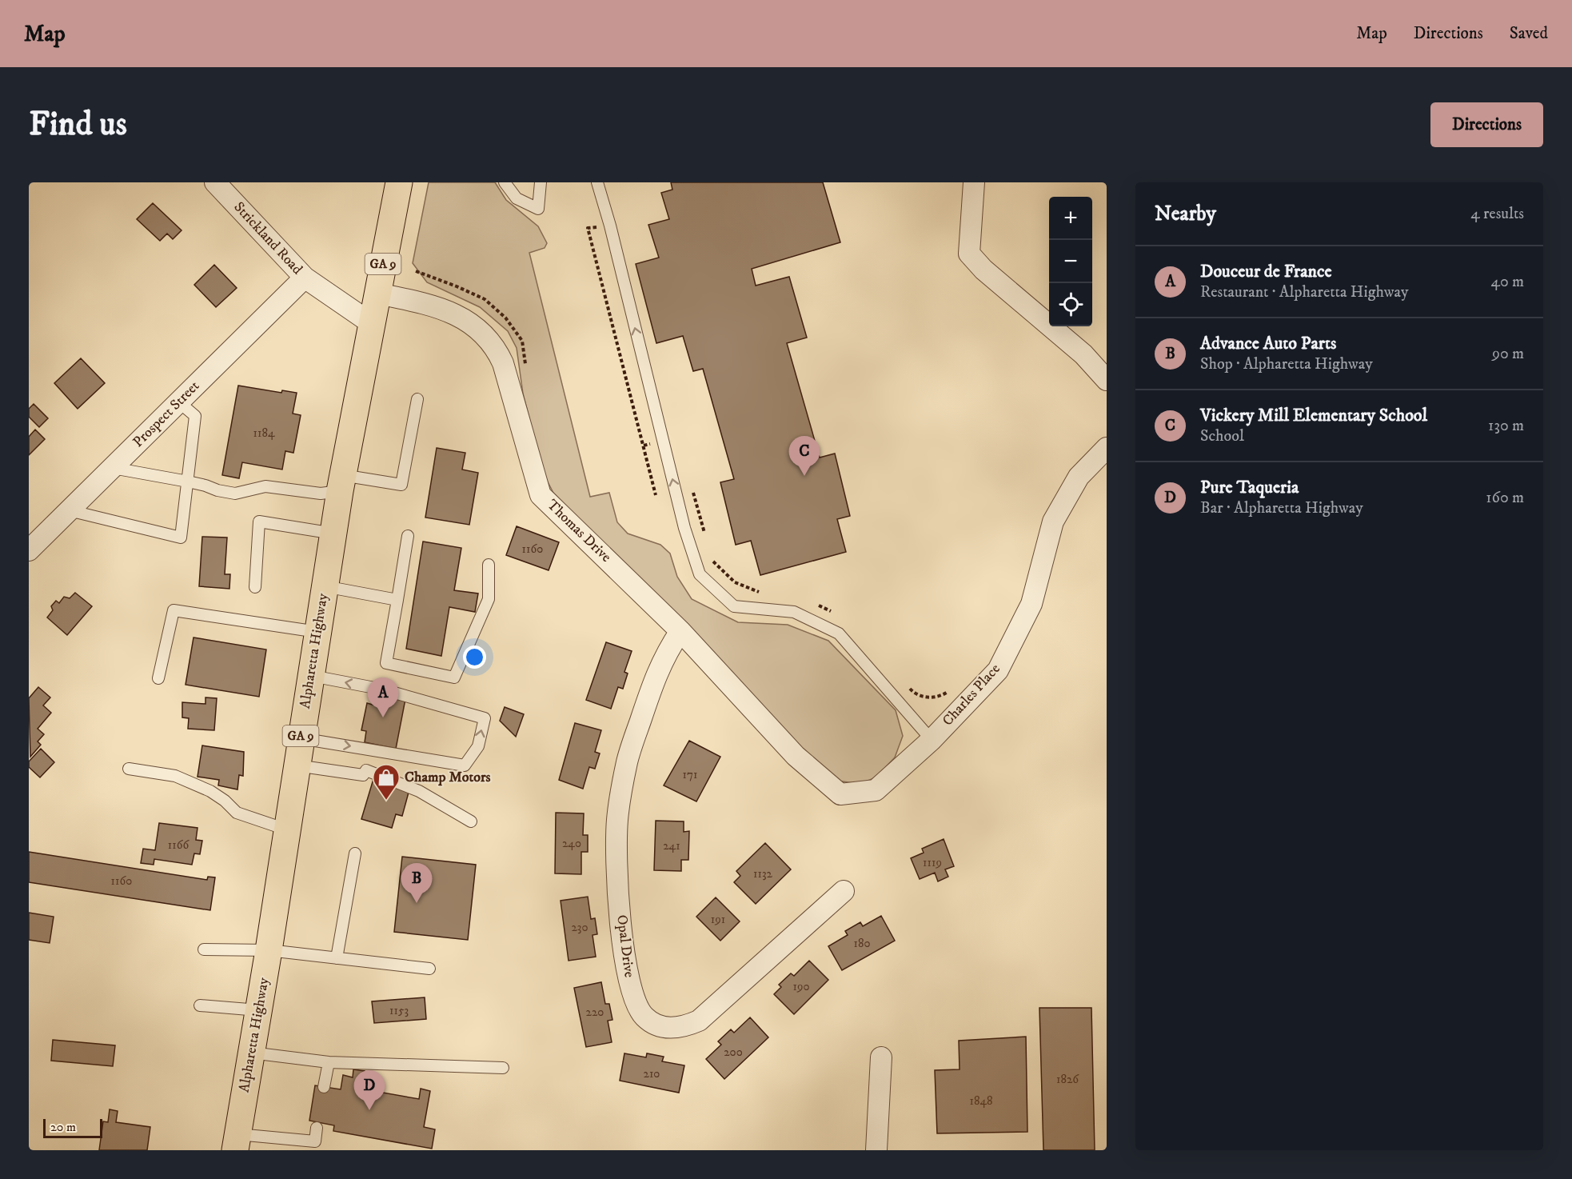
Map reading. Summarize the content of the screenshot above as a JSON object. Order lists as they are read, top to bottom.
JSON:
{
  "streets": {
    "highway": ["GA 9", "Alpharetta Highway"],
    "street": [
      "Strickland Road",
      "Prospect Street",
      "Thomas Drive",
      "Charles Place",
      "Opal Drive"
    ]
  },
  "crossings": [
    ["Strickland Road", "Prospect Street"],
    ["Strickland Road", "Alpharetta Highway"],
    ["Thomas Drive", "Alpharetta Highway"],
    ["Thomas Drive", "Charles Place"],
    ["Thomas Drive", "Opal Drive"]
  ],
  "places": {
    "shop": ["Champ Motors"]
  },
  "house_numbers": [
    "1184",
    "1160",
    "171",
    "240",
    "1166",
    "241",
    "1119",
    "1132",
    "1160",
    "191",
    "230",
    "180",
    "190",
    "1153",
    "220",
    "200",
    "210",
    "1826",
    "1848"
  ],
  "scale_bar": "20 m",
  "page": {
    "header": "Map",
    "nav": ["Map", "Directions", "Saved"],
    "buttons": "Directions",
    "title": "Find us",
    "heading": ["Nearby", "4 results"],
    "map_buttons": ["+", "−"],
    "list": [
      {
        "mark": "A",
        "name": "Douceur de France",
        "note": "Restaurant · Alpharetta Highway",
        "value": "40 m"
      },
      {
        "mark": "B",
        "name": "Advance Auto Parts",
        "note": "Shop · Alpharetta Highway",
        "value": "90 m"
      },
      {
        "mark": "C",
        "name": "Vickery Mill Elementary School",
        "note": "School",
        "value": "130 m"
      },
      {
        "mark": "D",
        "name": "Pure Taqueria",
        "note": "Bar · Alpharetta Highway",
        "value": "160 m"
      }
    ],
    "pins": [
      "C",
      "A",
      "B",
      "D"
    ],
    "scale": "20 m"
  }
}
